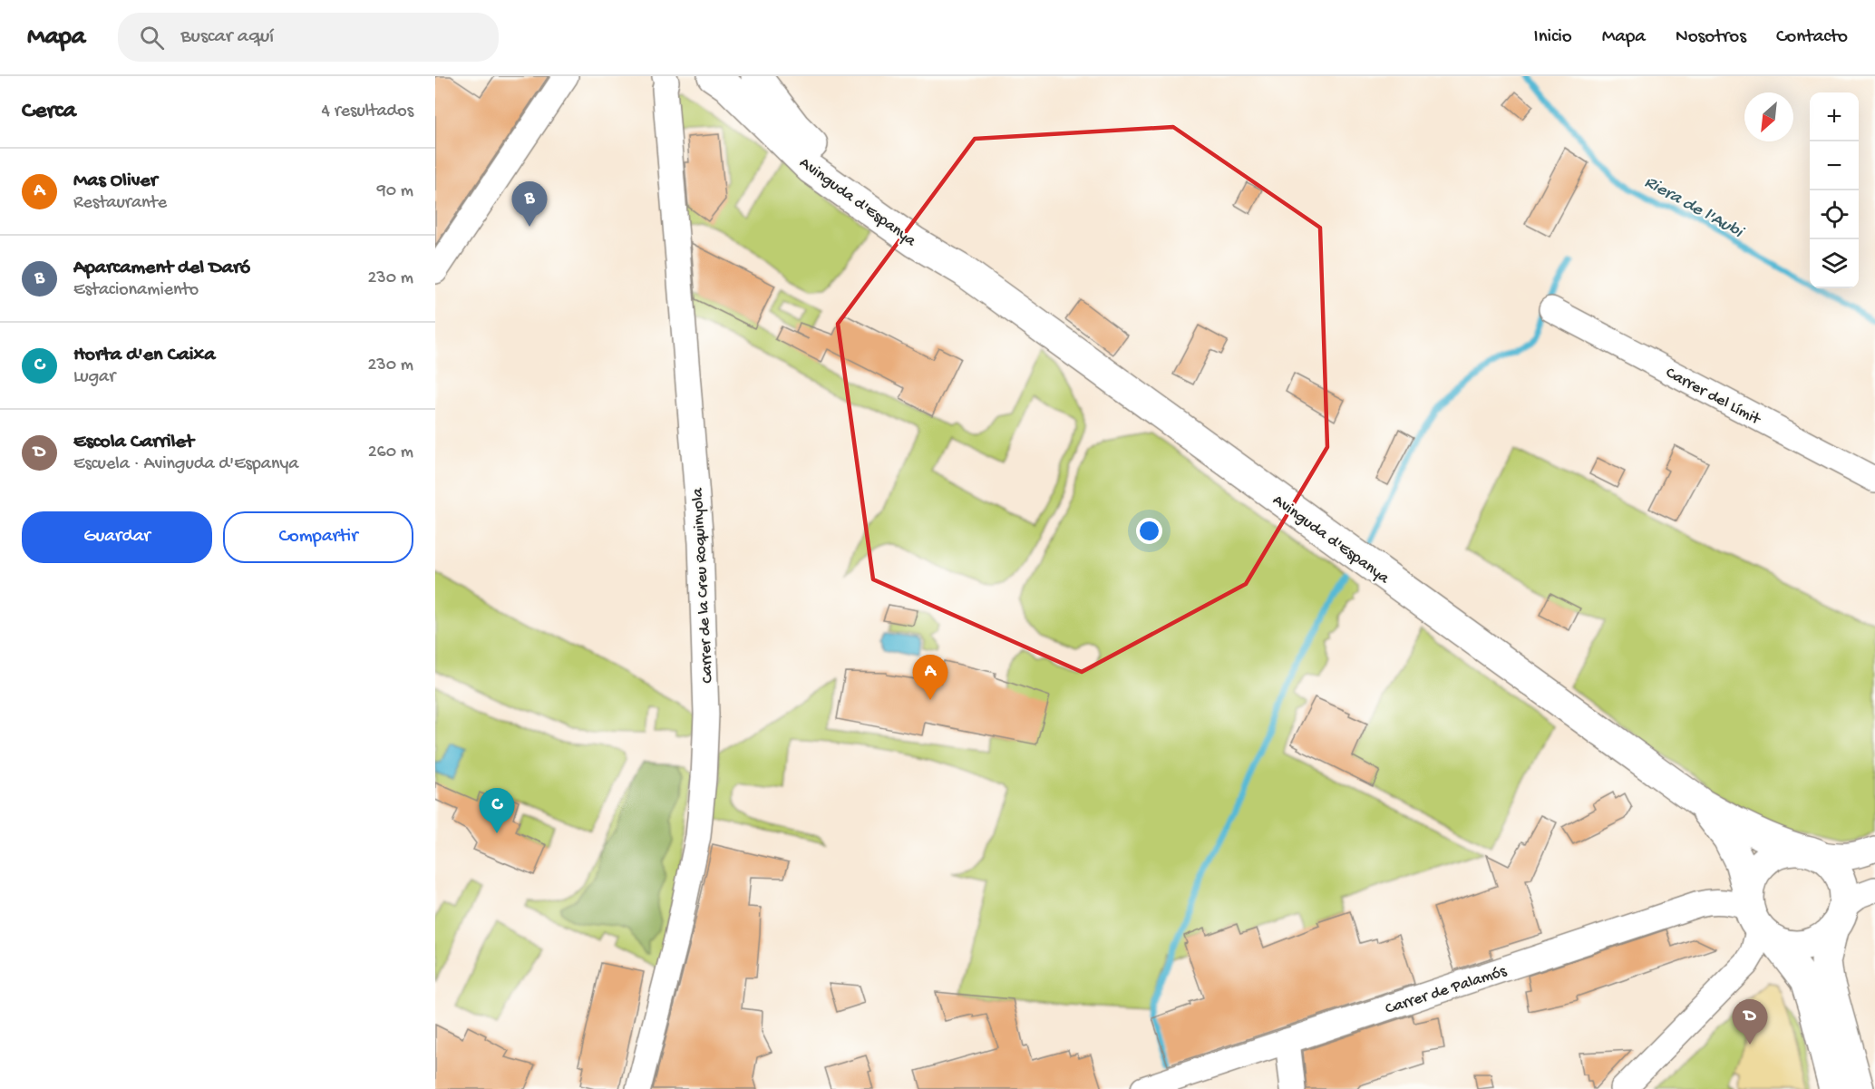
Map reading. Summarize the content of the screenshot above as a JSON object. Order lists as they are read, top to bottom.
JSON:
{
  "streets": {
    "main road": ["Avinguda d'Espanya"],
    "street": ["Carrer del Límit", "Carrer de la Creu Roquinyola", "Carrer de Palamós"]
  },
  "crossings": [
    ["Avinguda d'Espanya", "Carrer de Palamós"]
  ],
  "water": ["Riera de l'Aubi"],
  "north": "bottom left",
  "page": {
    "header": "Mapa",
    "search": "Buscar aquí",
    "nav": [
      "Inicio",
      "Mapa",
      "Nosotros",
      "Contacto"
    ],
    "heading": ["Cerca", "4 resultados"],
    "map_buttons": ["+", "−"],
    "list": [
      {
        "mark": "A",
        "name": "Mas Oliver",
        "note": "Restaurante",
        "value": "90 m"
      },
      {
        "mark": "B",
        "name": "Aparcament del Daró",
        "note": "Estacionamiento",
        "value": "230 m"
      },
      {
        "mark": "C",
        "name": "Horta d'en Caixa",
        "note": "Lugar",
        "value": "230 m"
      },
      {
        "mark": "D",
        "name": "Escola Carrilet",
        "note": "Escuela · Avinguda d'Espanya",
        "value": "260 m"
      }
    ],
    "pins": [
      "B",
      "A",
      "C",
      "D"
    ],
    "buttons": ["Guardar", "Compartir"]
  }
}
